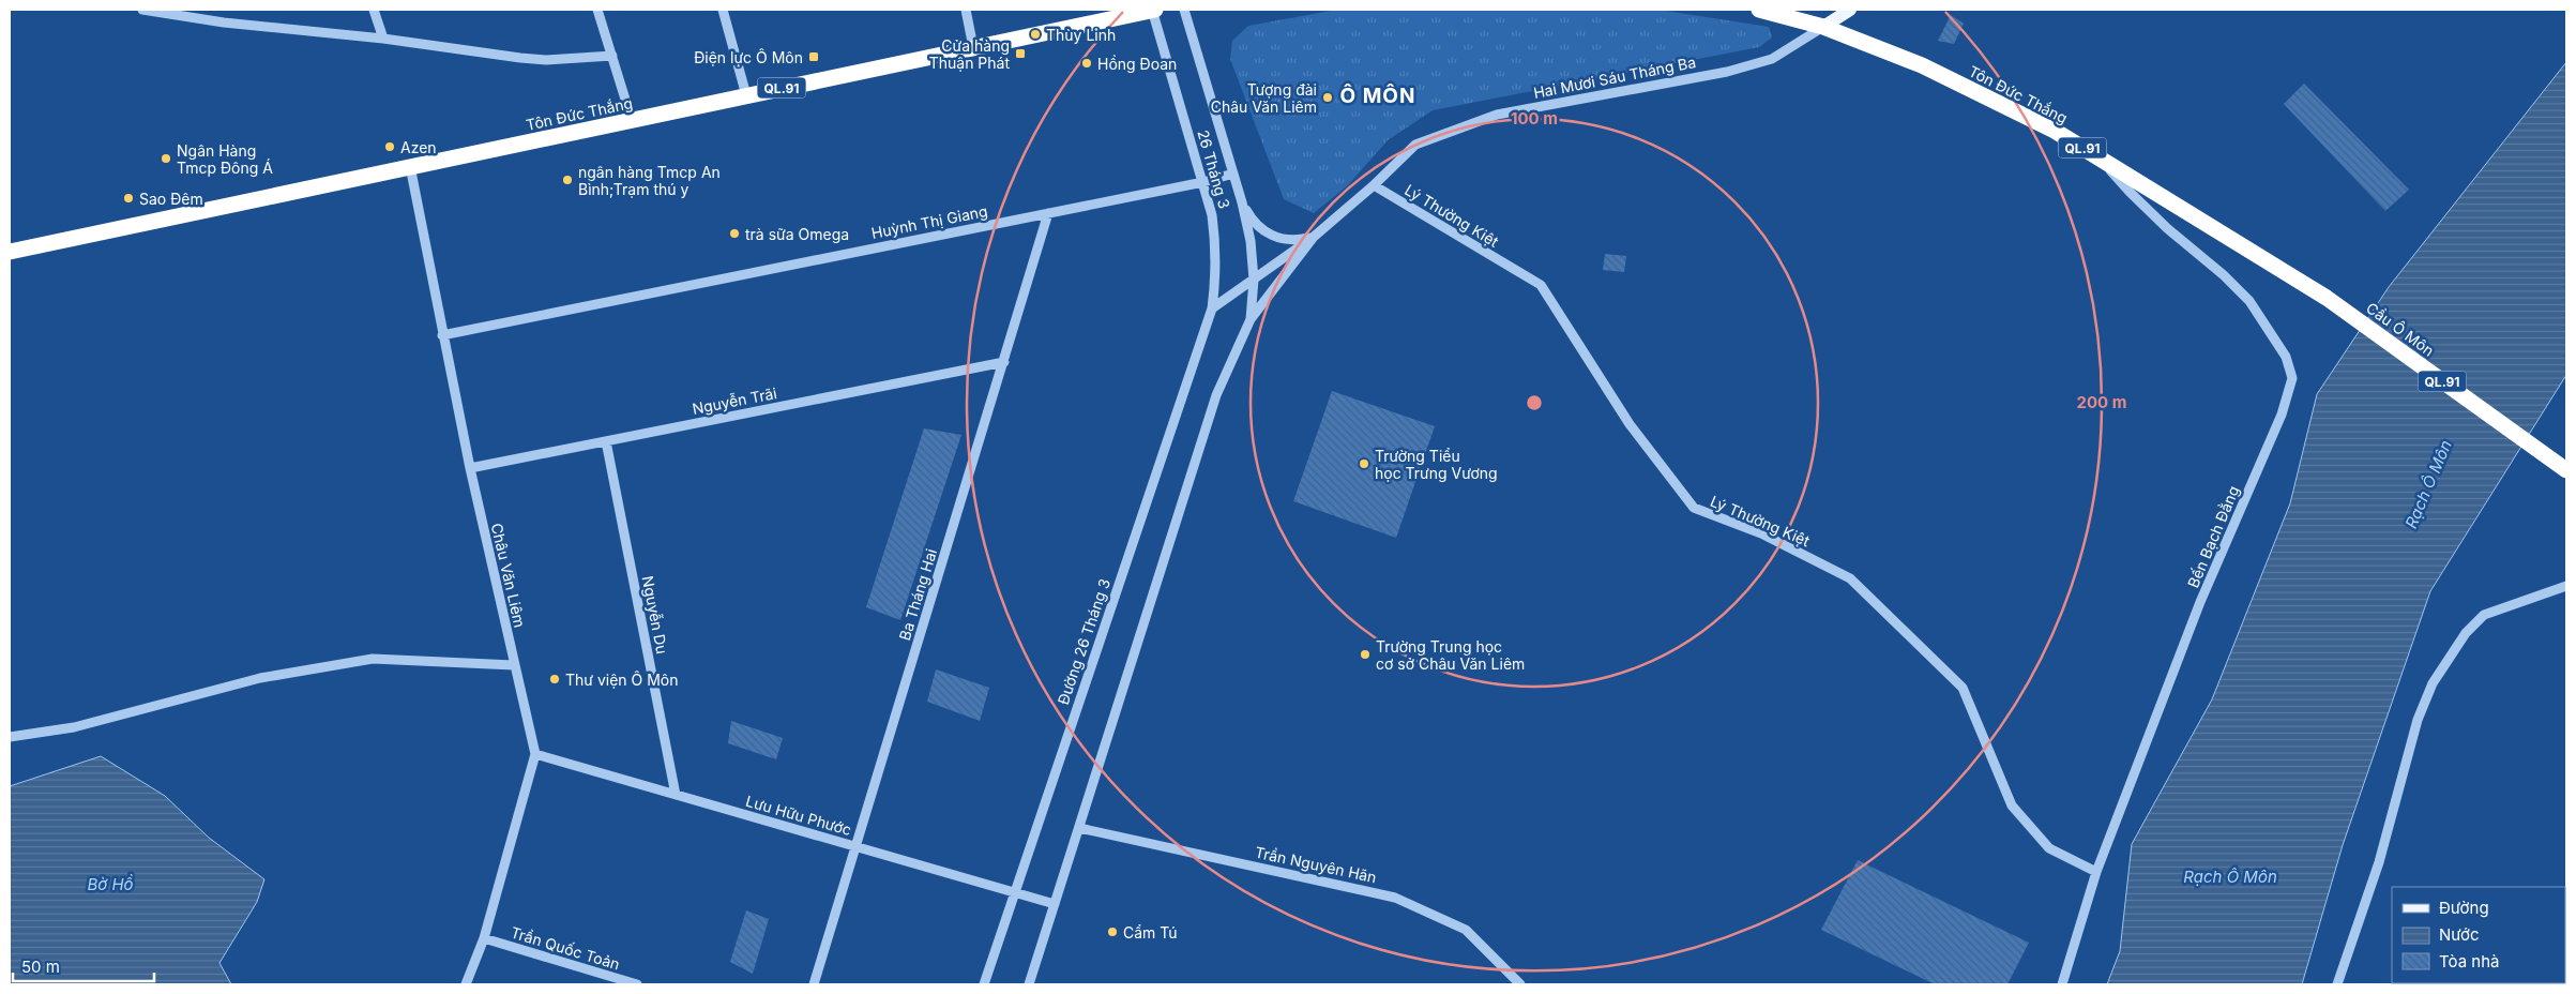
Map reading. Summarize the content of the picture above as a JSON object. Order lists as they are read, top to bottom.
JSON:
{
  "streets": {
    "highway": ["QL.91", "Tôn Đức Thắng", "Cầu Ô Môn"],
    "street": [
      "Hai Mươi Sáu Tháng Ba",
      "26 Tháng 3",
      "Lý Thường Kiệt",
      "Huỳnh Thị Giang",
      "Nguyễn Trãi",
      "Bến Bạch Đằng",
      "Châu Văn Liêm",
      "Ba Tháng Hai",
      "Nguyễn Du",
      "Đường 26 Tháng 3",
      "Lưu Hữu Phước",
      "Trần Nguyên Hãn",
      "Trần Quốc Toản"
    ]
  },
  "crossings": [
    ["Hai Mươi Sáu Tháng Ba", "Tôn Đức Thắng"],
    ["Hai Mươi Sáu Tháng Ba", "26 Tháng 3"],
    ["Hai Mươi Sáu Tháng Ba", "Lý Thường Kiệt"],
    ["Hai Mươi Sáu Tháng Ba", "Đường 26 Tháng 3"],
    ["Tôn Đức Thắng", "26 Tháng 3"],
    ["Tôn Đức Thắng", "Cầu Ô Môn"],
    ["Tôn Đức Thắng", "Bến Bạch Đằng"],
    ["Tôn Đức Thắng", "Châu Văn Liêm"],
    ["26 Tháng 3", "Huỳnh Thị Giang"],
    ["26 Tháng 3", "Đường 26 Tháng 3"],
    ["Lý Thường Kiệt", "Bến Bạch Đằng"],
    ["Huỳnh Thị Giang", "Châu Văn Liêm"],
    ["Huỳnh Thị Giang", "Ba Tháng Hai"],
    ["Nguyễn Trãi", "Châu Văn Liêm"],
    ["Nguyễn Trãi", "Ba Tháng Hai"],
    ["Nguyễn Trãi", "Nguyễn Du"],
    ["Châu Văn Liêm", "Lưu Hữu Phước"],
    ["Châu Văn Liêm", "Trần Quốc Toản"],
    ["Ba Tháng Hai", "Lưu Hữu Phước"],
    ["Nguyễn Du", "Lưu Hữu Phước"],
    ["Đường 26 Tháng 3", "Lưu Hữu Phước"]
  ],
  "districts": ["Ô MÔN"],
  "water": ["Rạch Ô Môn", "Bờ Hồ"],
  "places": {
    "other": [
      "Thùy Linh",
      "Hồng Đoan",
      "Tượng đài Châu Văn Liêm",
      "Azen",
      "Ngân Hàng Tmcp Đông Á",
      "ngân hàng Tmcp An Bình;Trạm thú y",
      "Sao Đêm",
      "trà sữa Omega",
      "Trường Tiểu học Trưng Vương",
      "Trường Trung học cơ sở Châu Văn Liêm",
      "Thư viện Ô Môn",
      "Cẩm Tú"
    ],
    "transit": ["Cửa hàng Thuận Phát", "Điện lực Ô Môn"]
  },
  "legend": ["Đường", "Nước", "Tòa nhà"],
  "scale_bar": "50 m",
  "rings": ["100 m", "200 m"]
}
